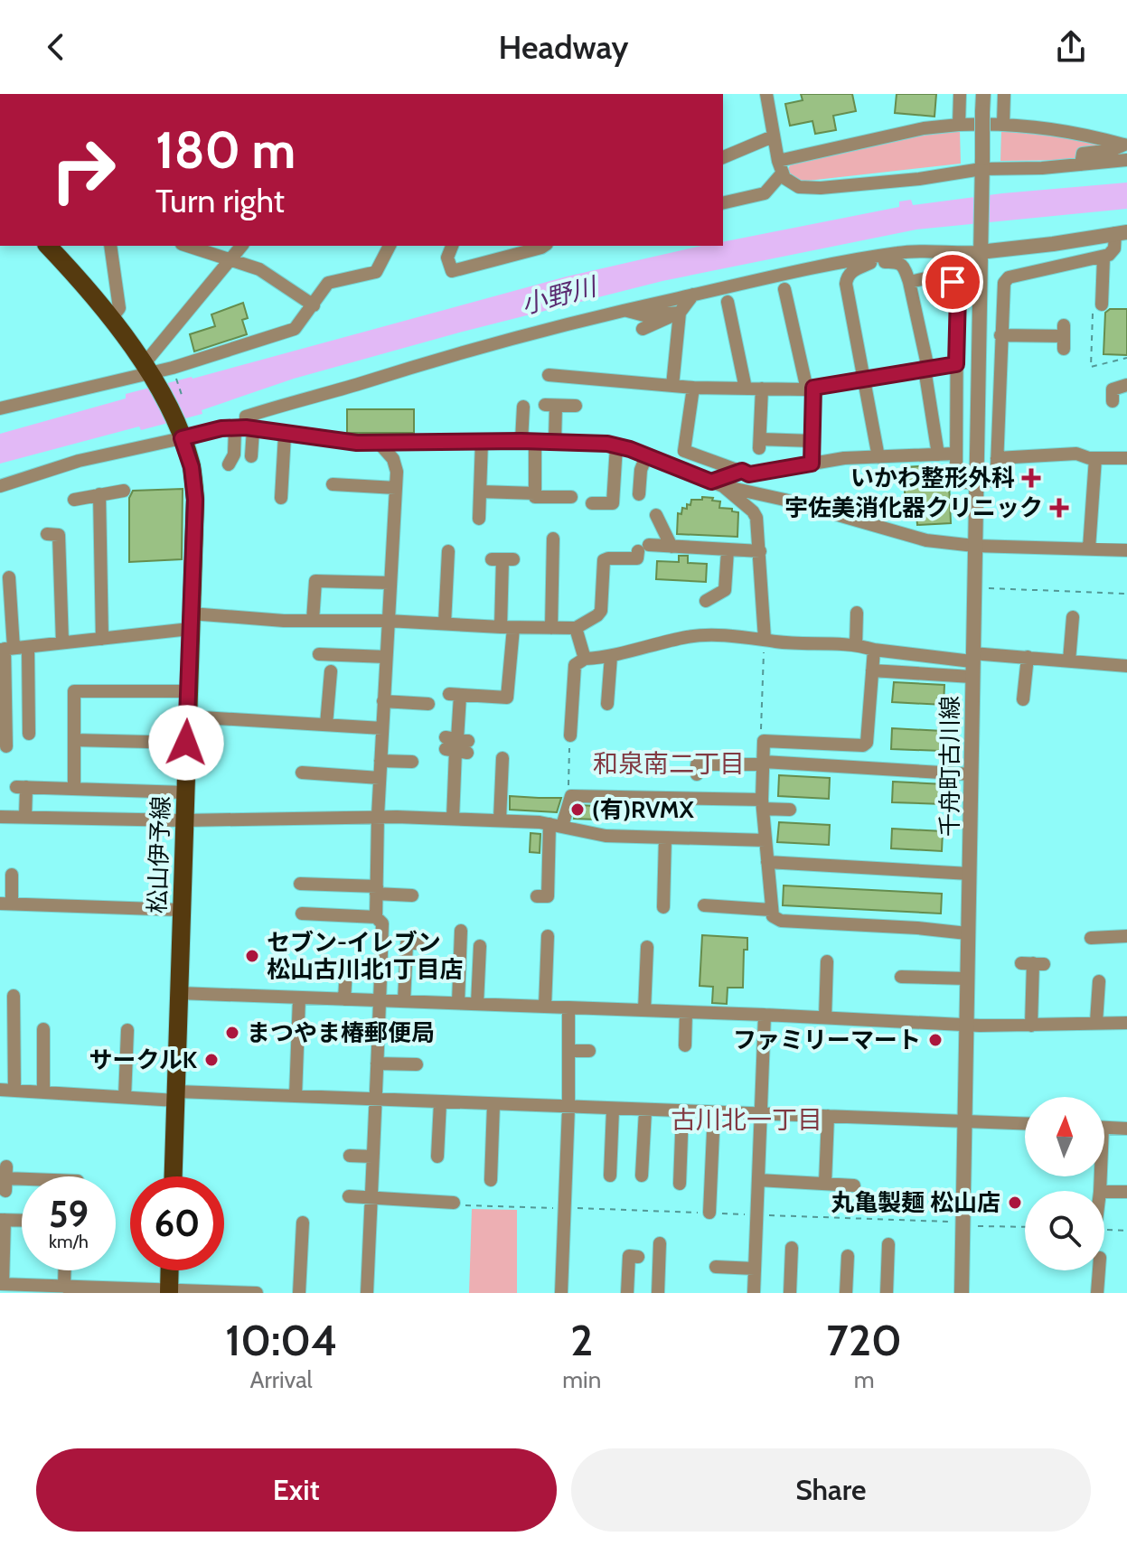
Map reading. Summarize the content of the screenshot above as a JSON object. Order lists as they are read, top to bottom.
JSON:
{
  "streets": {
    "main road": ["松山伊予線"],
    "street": ["千舟町古川線"]
  },
  "districts": ["和泉南二丁目", "古川北一丁目"],
  "water": ["小野川"],
  "places": {
    "health": ["いかわ整形外科", "宇佐美消化器クリニック"],
    "other": [
      "(有)RVMX",
      "セブン-イレブン 松山古川北1丁目店",
      "まつやま椿郵便局",
      "ファミリーマート",
      "サークルK",
      "丸亀製麺 松山店"
    ]
  },
  "north": "top",
  "page": {
    "header": "Headway",
    "turn": ["180 m", "Turn right"],
    "speed": "59 km/h",
    "limit": "60",
    "eta": [
      "10:04",
      "Arrival",
      "2",
      "min",
      "720",
      "m"
    ],
    "buttons": ["Exit", "Share"]
  }
}
